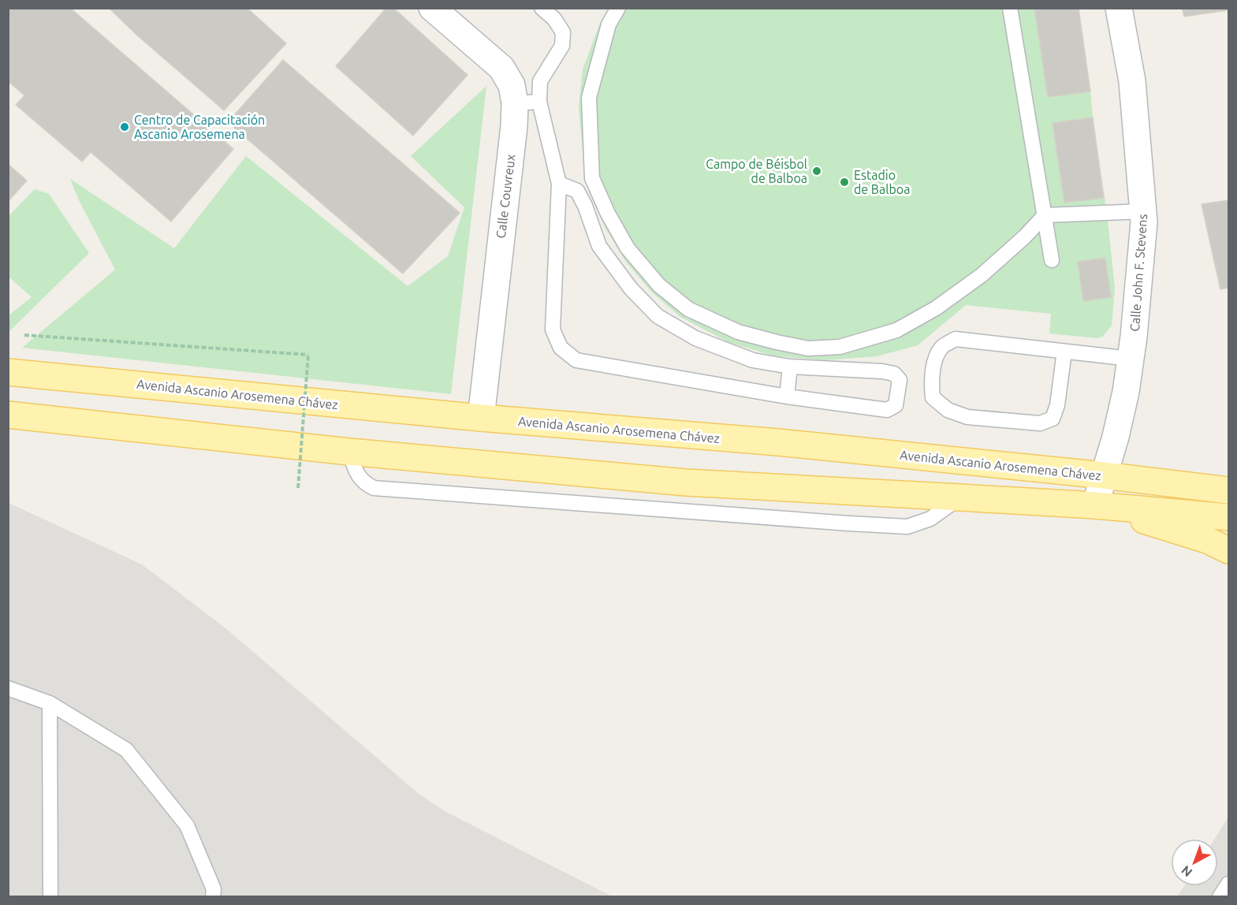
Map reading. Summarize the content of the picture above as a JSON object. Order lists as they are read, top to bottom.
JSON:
{
  "streets": {
    "main road": ["Avenida Ascanio Arosemena Chávez"],
    "street": ["Calle Couvreux", "Calle John F. Stevens"]
  },
  "crossings": [
    ["Calle Couvreux", "Avenida Ascanio Arosemena Chávez"],
    ["Calle John F. Stevens", "Avenida Ascanio Arosemena Chávez"]
  ],
  "places": ["Centro de Capacitación Ascanio Arosemena", "Campo de Béisbol de Balboa", "Estadio de Balboa"],
  "north": "bottom left"
}
